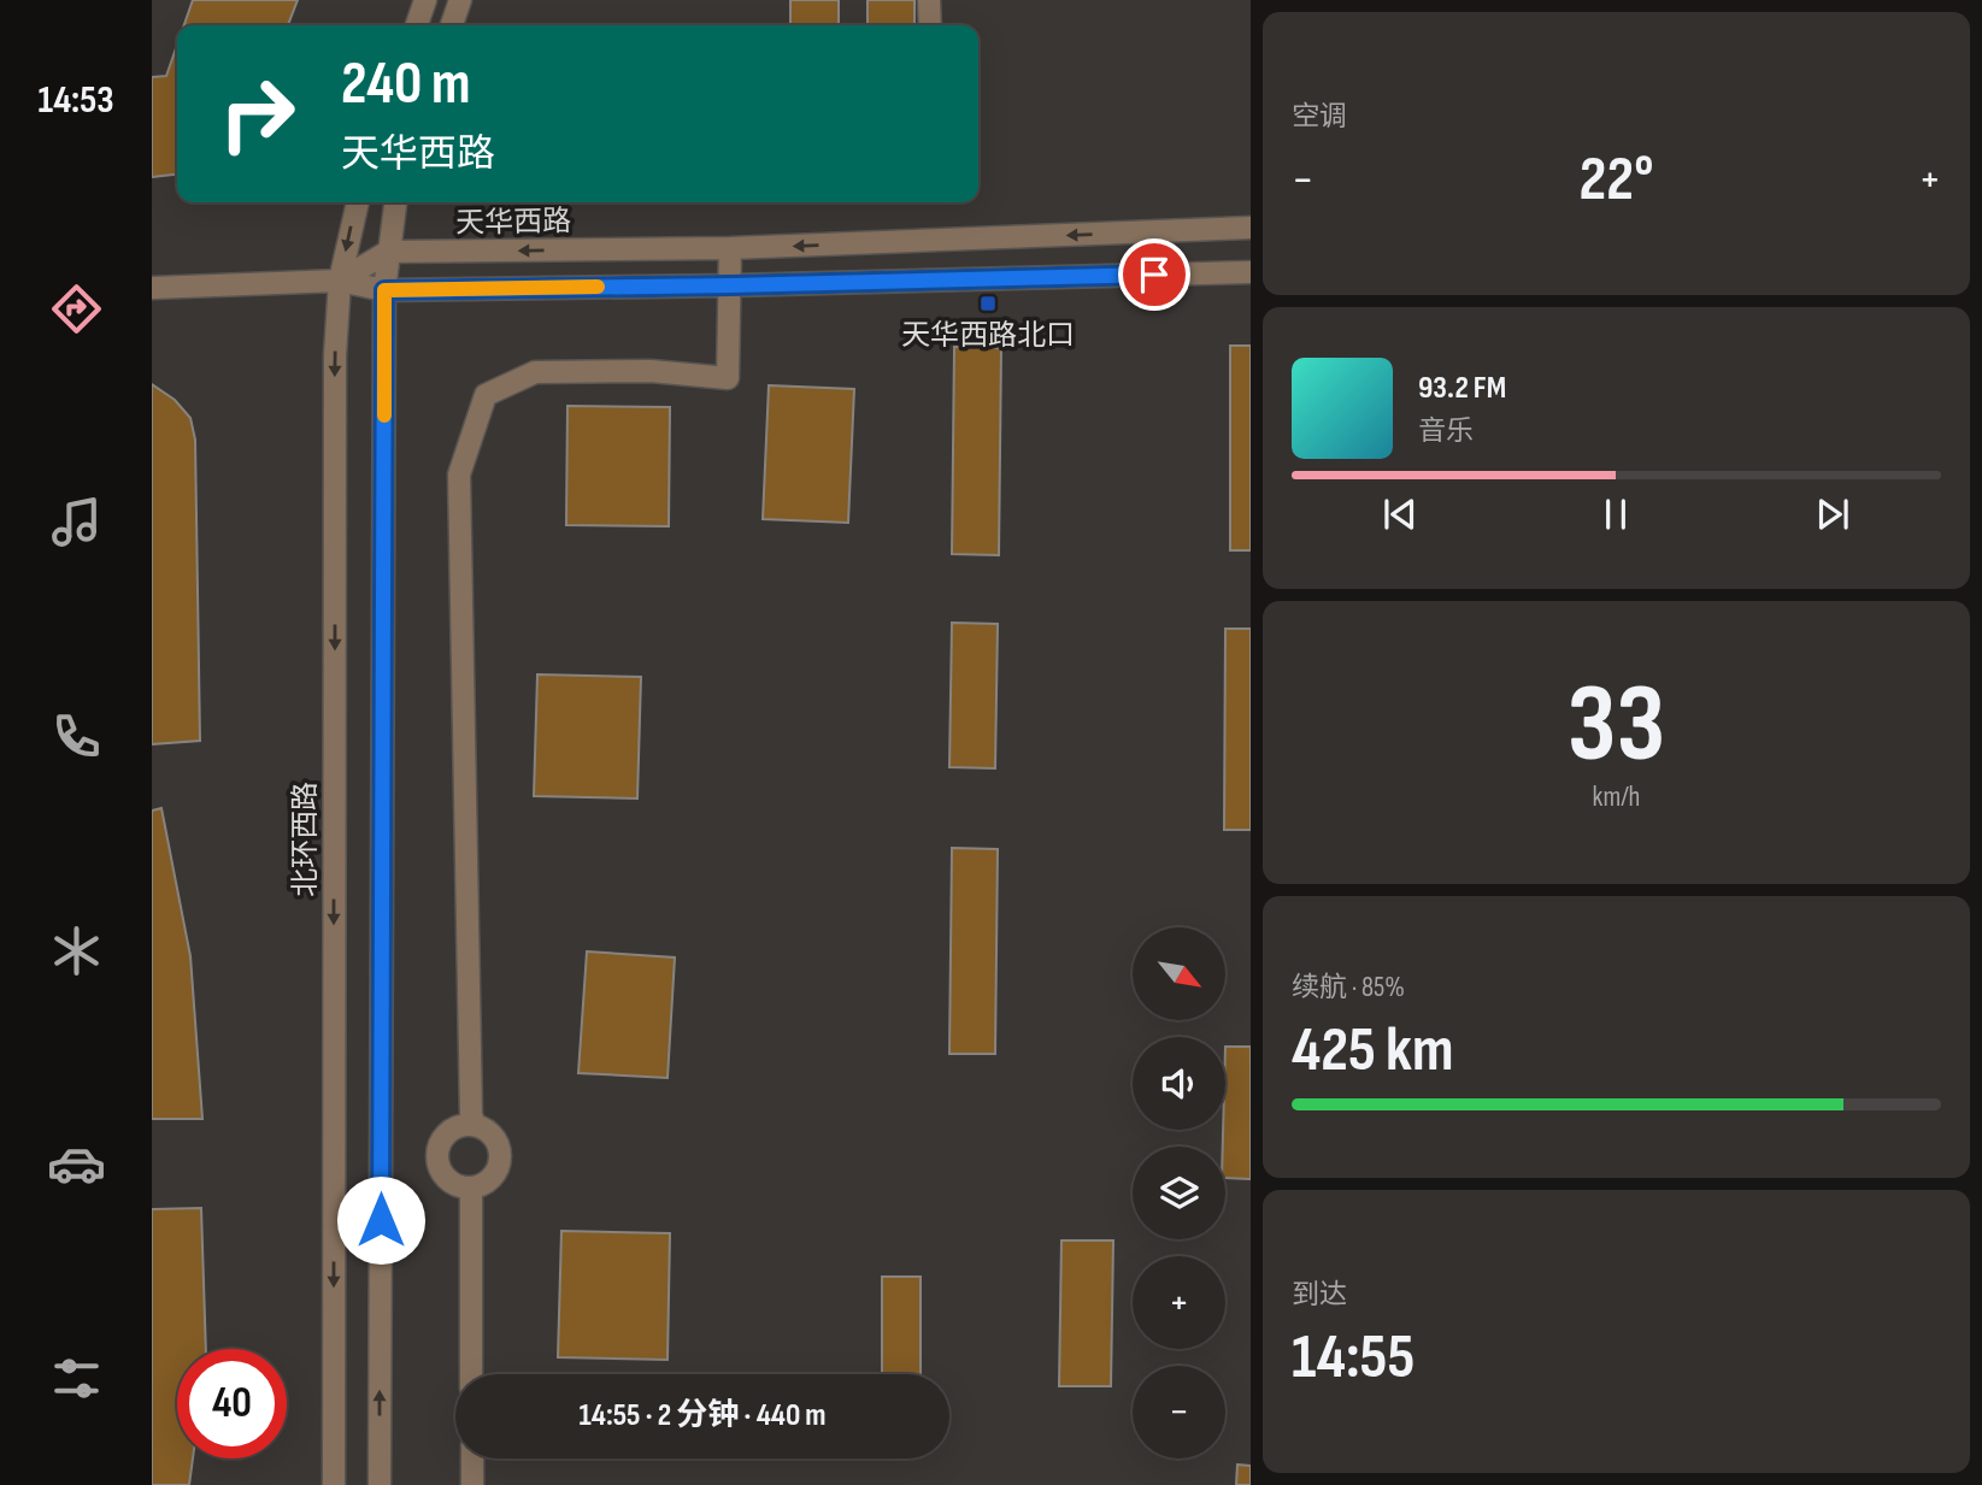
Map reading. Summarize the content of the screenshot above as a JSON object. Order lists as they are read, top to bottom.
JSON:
{
  "streets": {
    "street": ["天华西路", "北环西路"]
  },
  "places": {
    "transit": ["天华西路北口"]
  },
  "north": "bottom right",
  "page": {
    "tabs": "14:53",
    "tile": [
      "空调",
      ["33", "km/h"],
      ["续航 · 85%", "425 km"],
      ["到达", "14:55"]
    ],
    "turn": ["240 m", "天华西路"],
    "heat": ["−", "22°", "+"],
    "song": ["93.2 FM", "音乐"],
    "map_buttons": ["+", "−"],
    "limit": "40",
    "trip": "14:55 · 2 分钟 · 440 m"
  }
}
